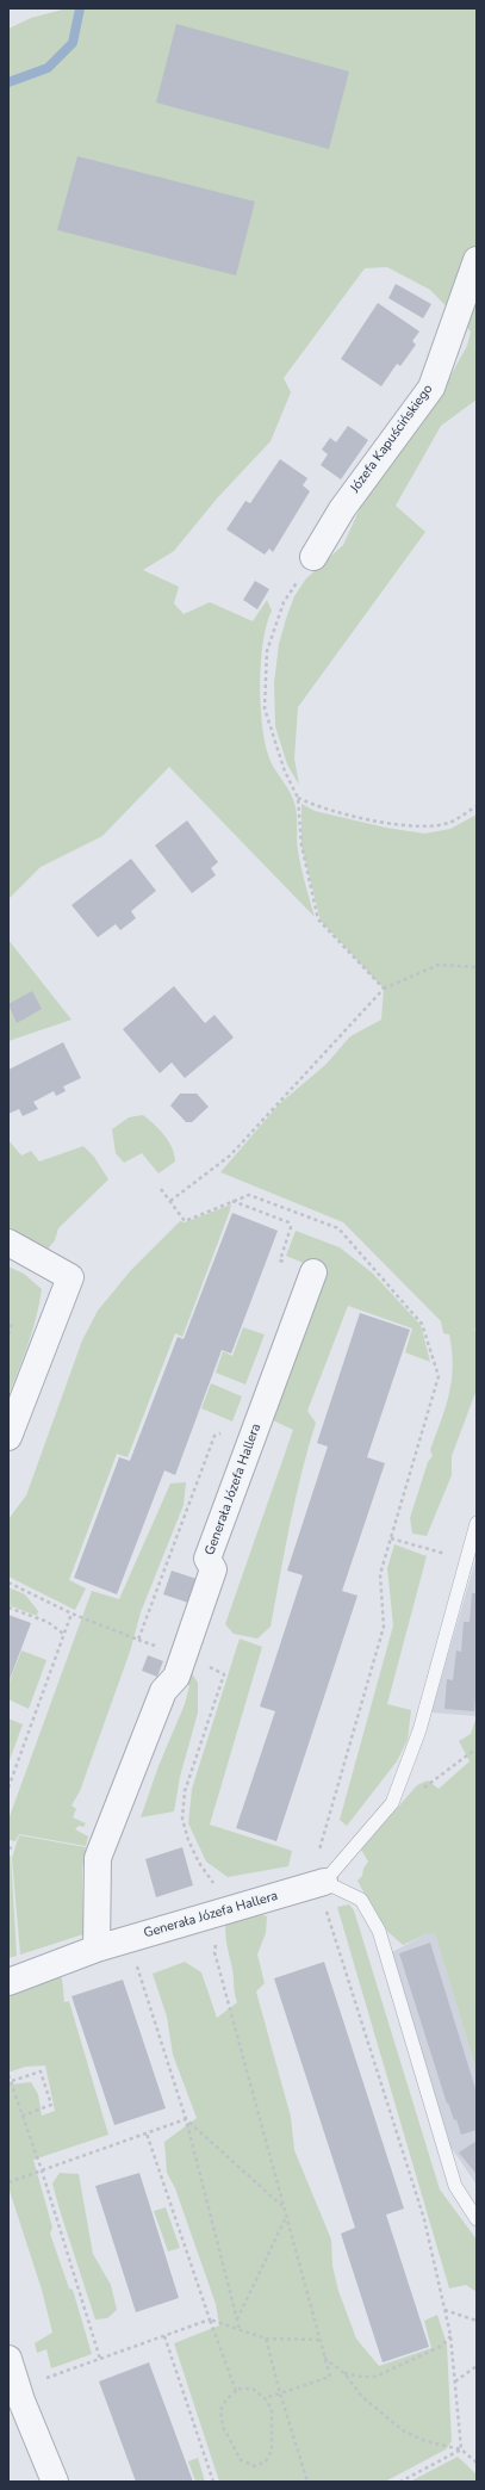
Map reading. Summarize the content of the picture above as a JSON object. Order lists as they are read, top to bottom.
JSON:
{
  "streets": {
    "street": ["Józefa Kapuścińskiego", "Generała Józefa Hallera"]
  }
}
